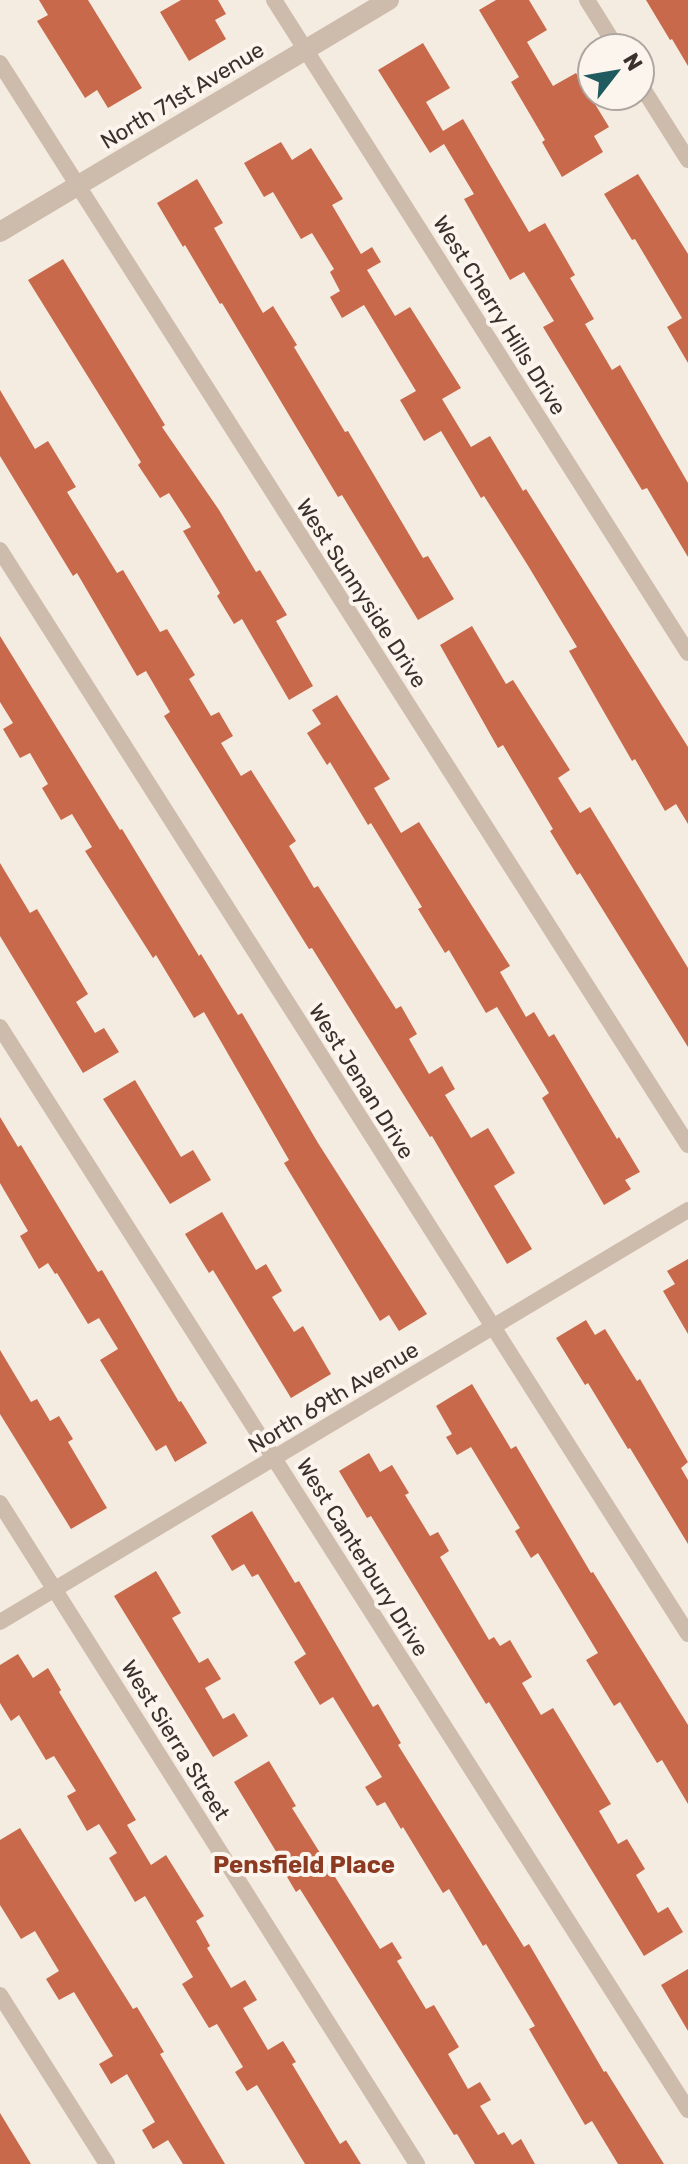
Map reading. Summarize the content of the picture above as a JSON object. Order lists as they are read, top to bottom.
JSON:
{
  "streets": {
    "street": [
      "North 71st Avenue",
      "West Cherry Hills Drive",
      "West Sunnyside Drive",
      "West Jenan Drive",
      "North 69th Avenue",
      "West Canterbury Drive",
      "West Sierra Street"
    ]
  },
  "crossings": [
    ["North 71st Avenue", "West Cherry Hills Drive"],
    ["North 71st Avenue", "West Sunnyside Drive"],
    ["West Jenan Drive", "North 69th Avenue"],
    ["North 69th Avenue", "West Canterbury Drive"],
    ["North 69th Avenue", "West Sierra Street"]
  ],
  "districts": ["Pensfield Place"],
  "north": "top right"
}
